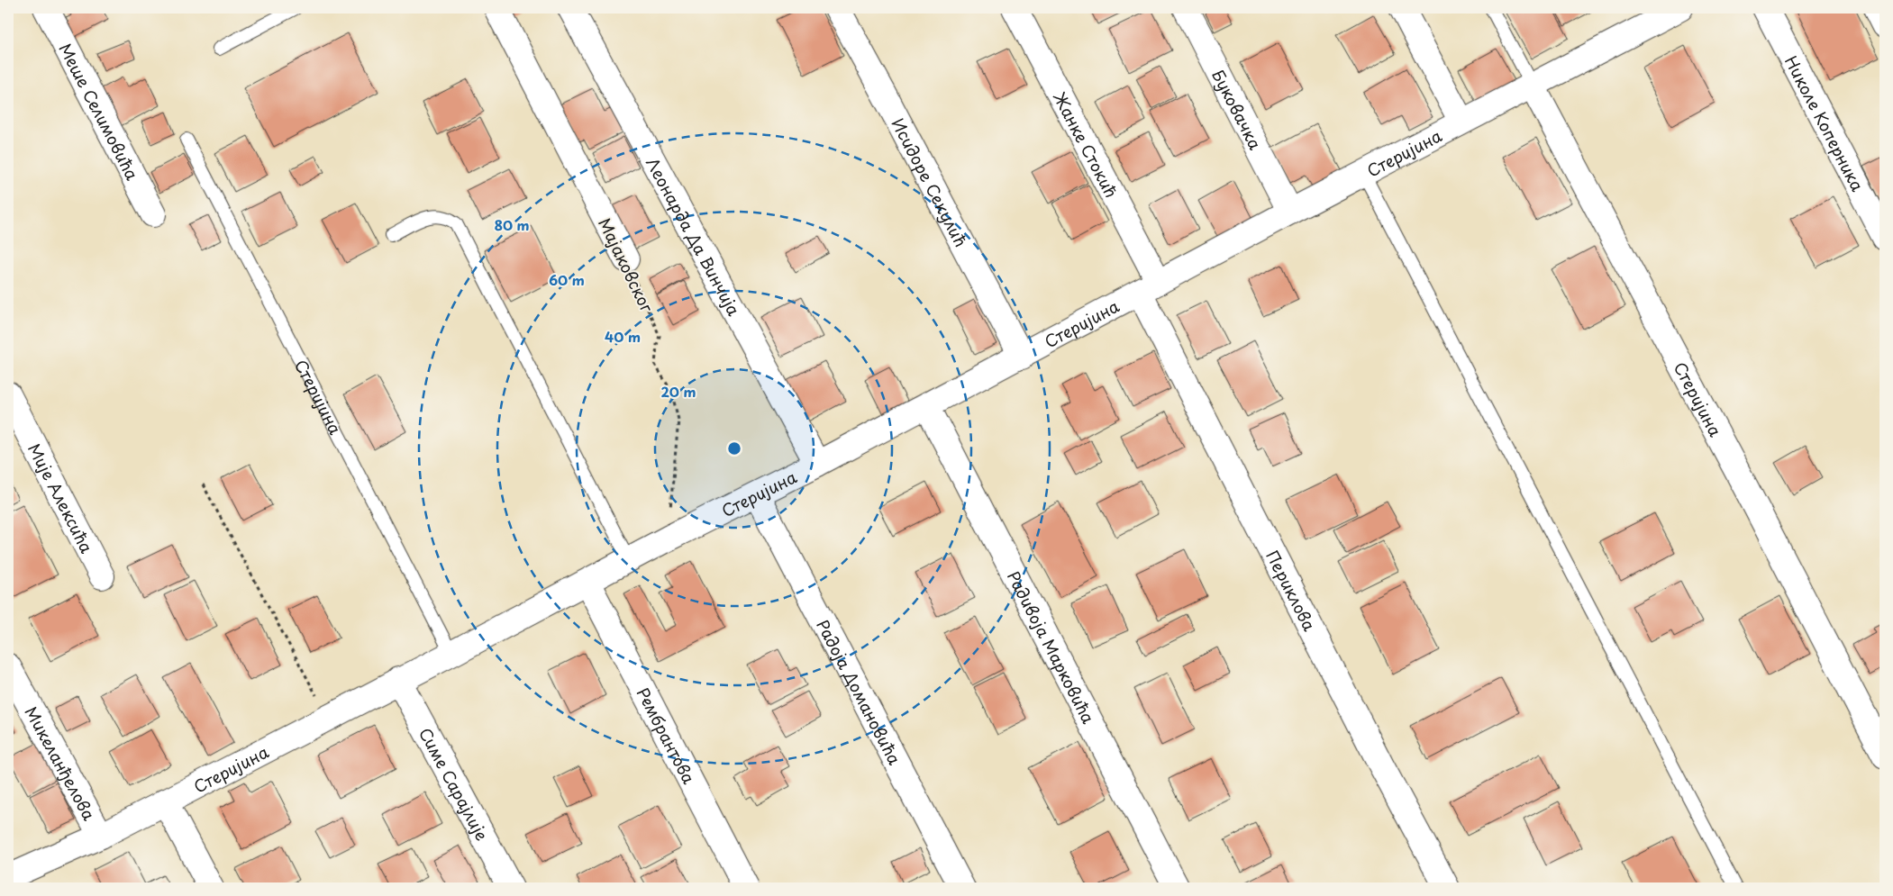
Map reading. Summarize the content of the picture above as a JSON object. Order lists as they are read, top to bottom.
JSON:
{
  "streets": {
    "street": [
      "Буковачка",
      "Меше Селимовића",
      "Николе Коперника",
      "Жанке Стокић",
      "Стеријина",
      "Исидоре Секулић",
      "Леонарда Да Винчија",
      "Мајаковског",
      "Мије Алексића",
      "Периклова",
      "Радивоја Марковића",
      "Радоја Домановића",
      "Рембрантова",
      "Микеланђелова",
      "Симе Сарајлије"
    ]
  },
  "crossings": [
    ["Буковачка", "Стеријина"],
    ["Жанке Стокић", "Стеријина"],
    ["Жанке Стокић", "Периклова"],
    ["Стеријина", "Исидоре Секулић"],
    ["Стеријина", "Леонарда Да Винчија"],
    ["Стеријина", "Мајаковског"],
    ["Стеријина", "Периклова"],
    ["Стеријина", "Радивоја Марковића"],
    ["Стеријина", "Радоја Домановића"],
    ["Стеријина", "Рембрантова"],
    ["Стеријина", "Микеланђелова"],
    ["Стеријина", "Симе Сарајлије"]
  ],
  "rings": [
    "80 m",
    "60 m",
    "40 m",
    "20 m"
  ]
}
